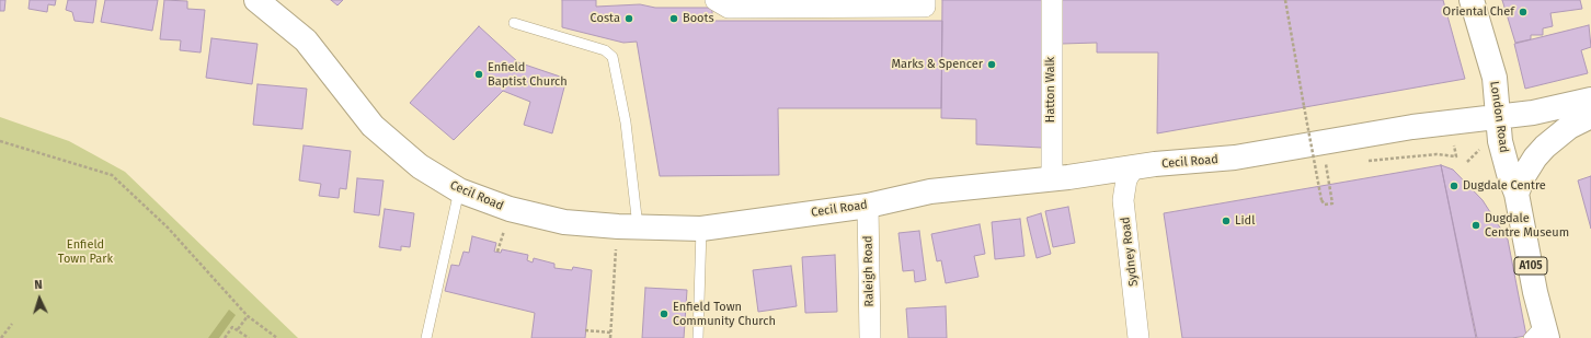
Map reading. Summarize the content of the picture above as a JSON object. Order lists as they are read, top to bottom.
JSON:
{
  "streets": {
    "main road": ["London Road", "Cecil Road", "A105"],
    "street": ["Hatton Walk", "Sydney Road", "Raleigh Road"]
  },
  "crossings": [
    ["Hatton Walk", "Cecil Road"],
    ["London Road", "Cecil Road"],
    ["Cecil Road", "Sydney Road"],
    ["Cecil Road", "Raleigh Road"]
  ],
  "parks": ["Enfield Town Park"],
  "places": [
    "Oriental Chef",
    "Costa",
    "Boots",
    "Marks & Spencer",
    "Enfield Baptist Church",
    "Dugdale Centre",
    "Lidl",
    "Dugdale Centre Museum",
    "Enfield Town Community Church"
  ],
  "north": "top"
}
